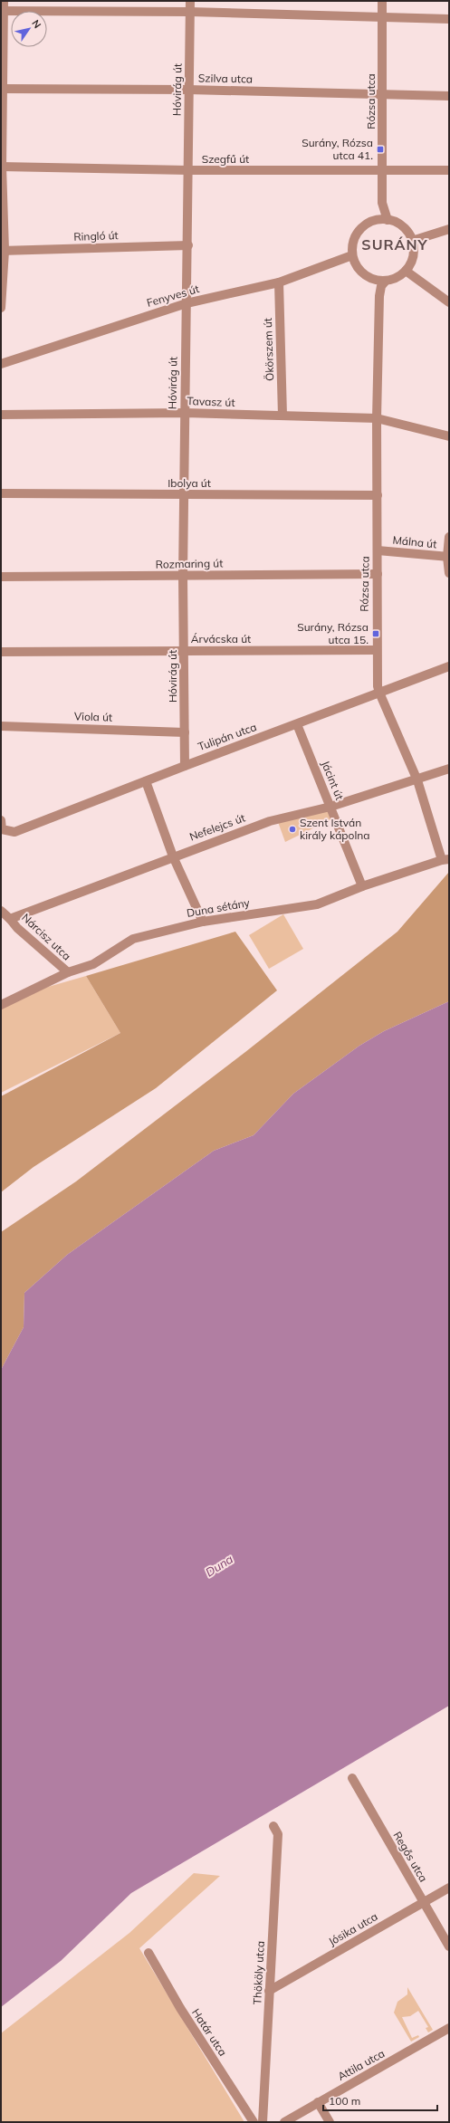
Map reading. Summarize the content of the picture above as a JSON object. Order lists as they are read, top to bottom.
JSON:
{
  "streets": {
    "street": [
      "Szilva utca",
      "Hóvirág út",
      "Rózsa utca",
      "Szegfű út",
      "Ringló út",
      "Fenyves út",
      "Ökörszem út",
      "Tavasz út",
      "Ibolya út",
      "Málna út",
      "Rozmaring út",
      "Árvácska út",
      "Viola út",
      "Tulipán utca",
      "Jácint út",
      "Nefelejcs út",
      "Duna sétány",
      "Nárcisz utca",
      "Regős utca",
      "Jósika utca",
      "Thököly utca",
      "Határ utca",
      "Attila utca"
    ]
  },
  "crossings": [
    ["Szilva utca", "Hóvirág út"],
    ["Szilva utca", "Rózsa utca"],
    ["Hóvirág út", "Szegfű út"],
    ["Hóvirág út", "Ringló út"],
    ["Hóvirág út", "Fenyves út"],
    ["Hóvirág út", "Tavasz út"],
    ["Hóvirág út", "Ibolya út"],
    ["Hóvirág út", "Rozmaring út"],
    ["Hóvirág út", "Árvácska út"],
    ["Hóvirág út", "Viola út"],
    ["Hóvirág út", "Tulipán utca"],
    ["Rózsa utca", "Szegfű út"],
    ["Rózsa utca", "Tavasz út"],
    ["Rózsa utca", "Ibolya út"],
    ["Rózsa utca", "Málna út"],
    ["Rózsa utca", "Rozmaring út"],
    ["Rózsa utca", "Árvácska út"],
    ["Rózsa utca", "Tulipán utca"],
    ["Rózsa utca", "Nefelejcs út"],
    ["Rózsa utca", "Duna sétány"],
    ["Fenyves út", "Ökörszem út"],
    ["Ökörszem út", "Tavasz út"],
    ["Tulipán utca", "Jácint út"],
    ["Jácint út", "Nefelejcs út"],
    ["Jácint út", "Duna sétány"],
    ["Nefelejcs út", "Nárcisz utca"],
    ["Duna sétány", "Nárcisz utca"],
    ["Regős utca", "Jósika utca"],
    ["Jósika utca", "Thököly utca"]
  ],
  "districts": ["SURÁNY"],
  "water": ["Duna"],
  "places": {
    "transit": ["Surány, Rózsa utca 41.", "Surány, Rózsa utca 15."],
    "other": ["Szent István király kápolna"]
  },
  "scale_bar": "100 m",
  "north": "top right"
}
